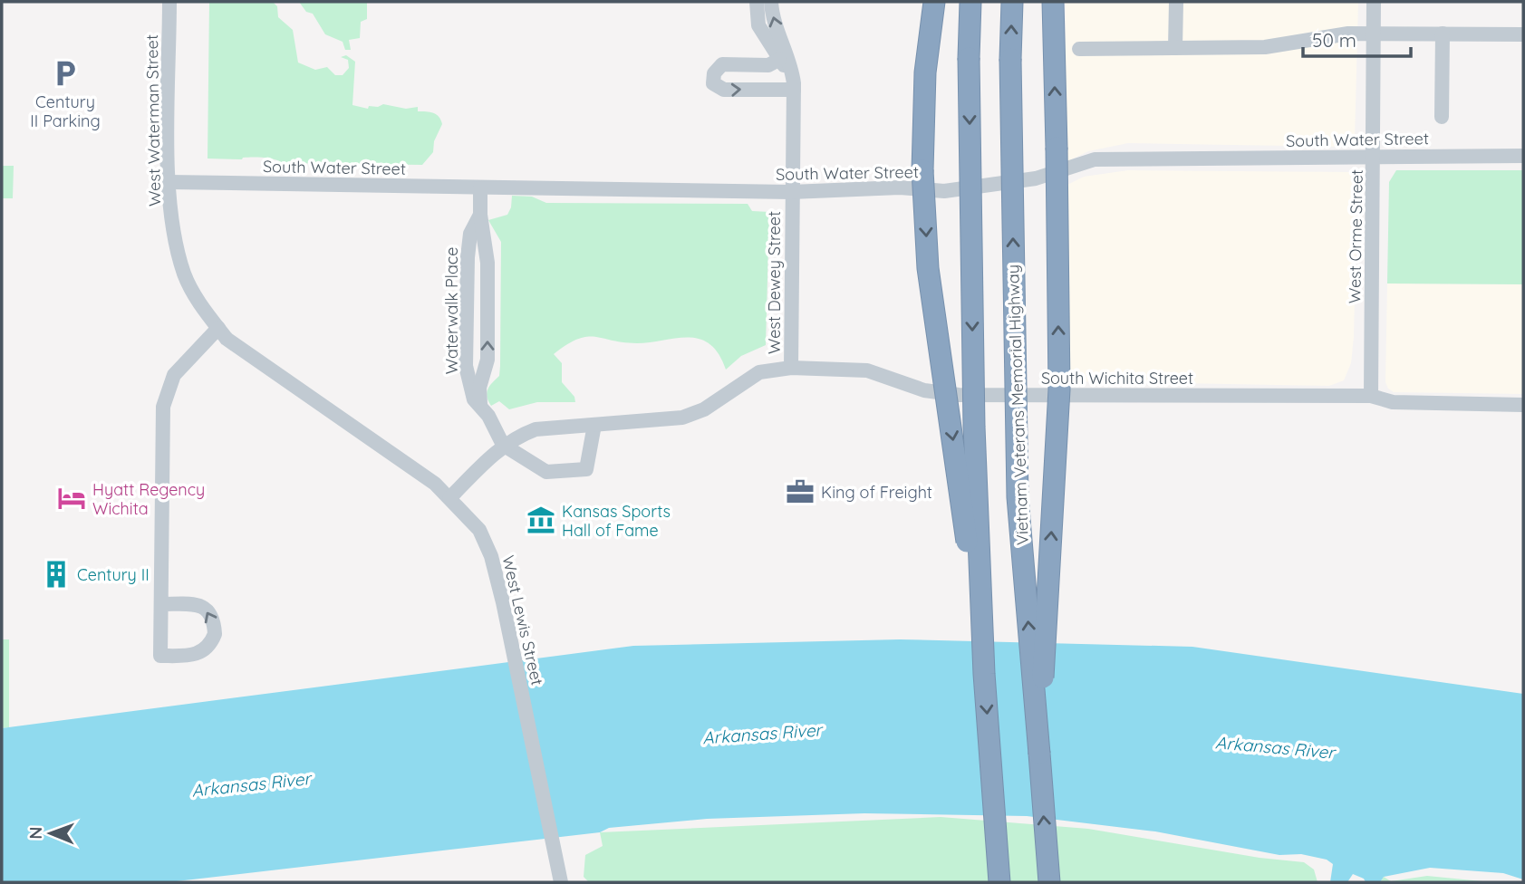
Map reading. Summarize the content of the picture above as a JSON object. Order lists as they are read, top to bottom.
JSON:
{
  "streets": {
    "highway": ["Vietnam Veterans Memorial Highway"],
    "street": [
      "West Waterman Street",
      "South Water Street",
      "West Orme Street",
      "West Dewey Street",
      "Waterwalk Place",
      "South Wichita Street",
      "West Lewis Street"
    ]
  },
  "crossings": [
    ["West Waterman Street", "South Water Street"],
    ["West Waterman Street", "West Lewis Street"],
    ["South Water Street", "West Orme Street"],
    ["South Water Street", "West Dewey Street"],
    ["South Water Street", "Waterwalk Place"],
    ["West Orme Street", "South Wichita Street"],
    ["West Dewey Street", "South Wichita Street"],
    ["Waterwalk Place", "South Wichita Street"],
    ["South Wichita Street", "West Lewis Street"]
  ],
  "water": ["Arkansas River"],
  "places": {
    "parking": ["Century II Parking"],
    "office": ["King of Freight"],
    "hotel": ["Hyatt Regency Wichita"],
    "museum": ["Kansas Sports Hall of Fame"],
    "building": ["Century II"]
  },
  "scale_bar": "50 m",
  "north": "left"
}
